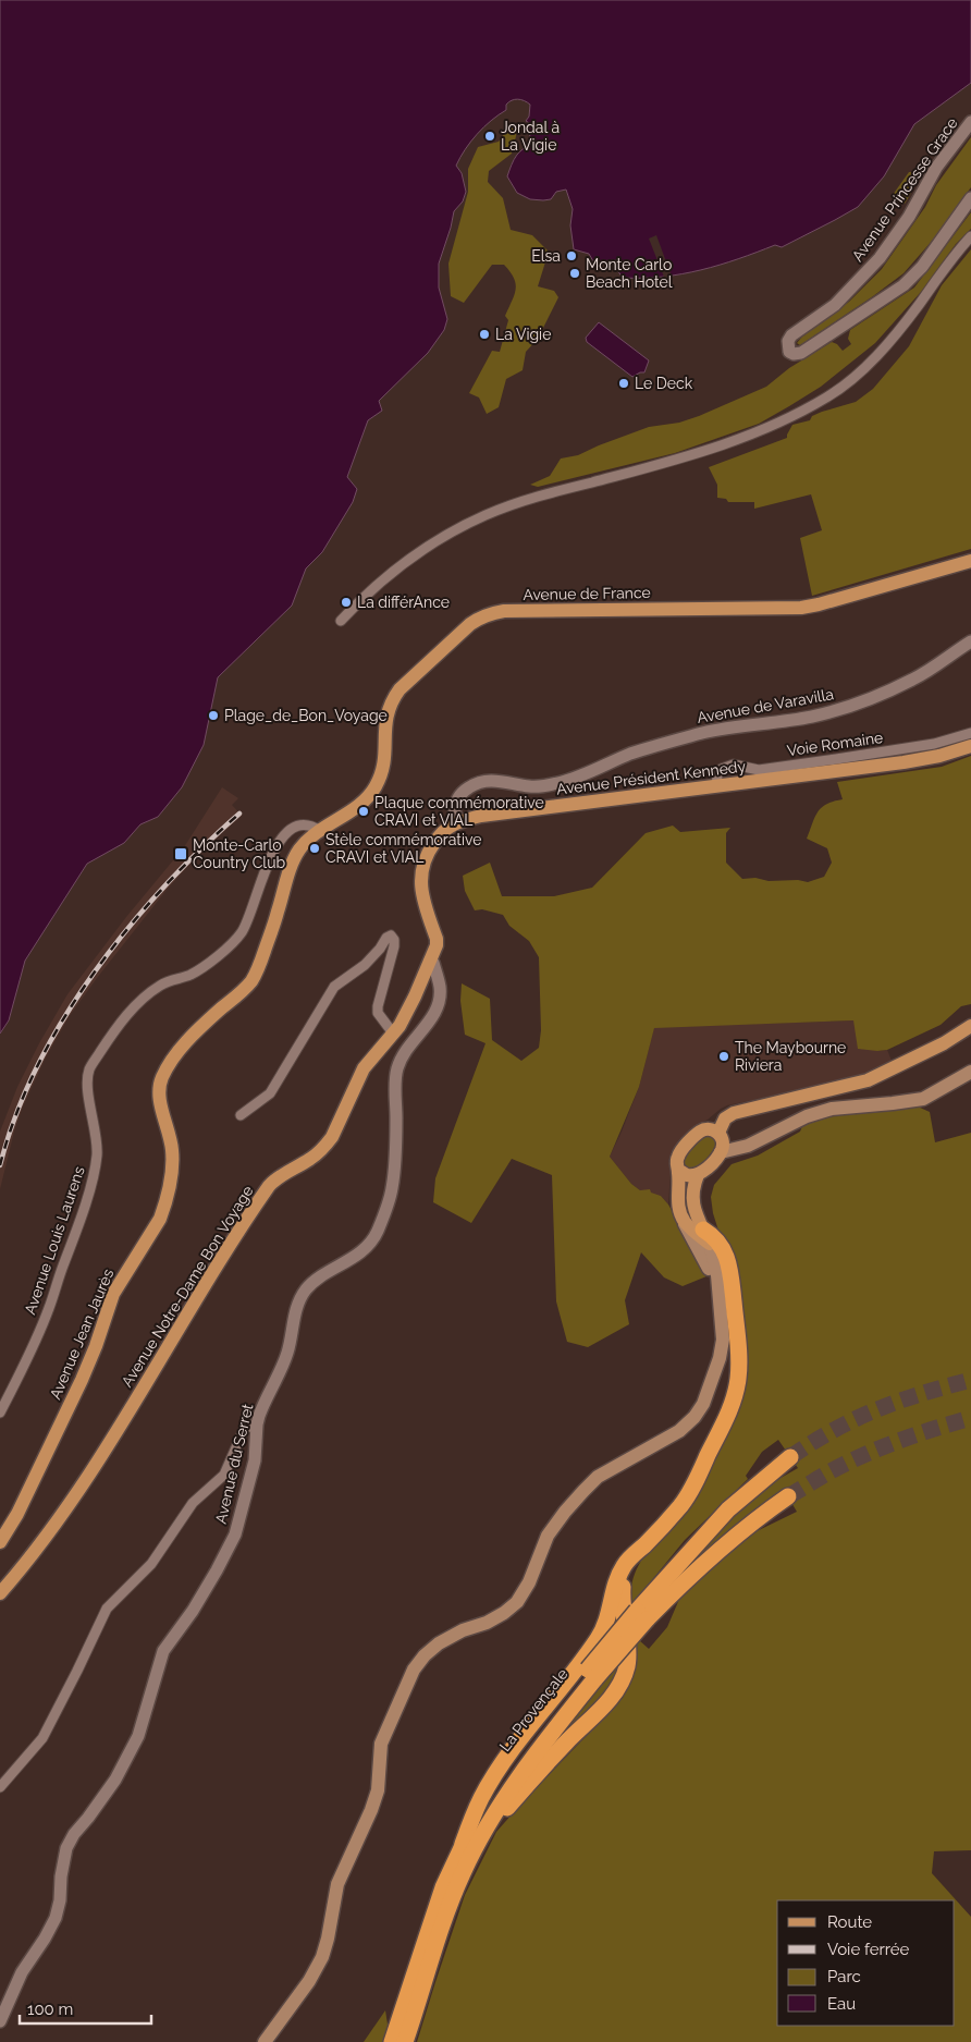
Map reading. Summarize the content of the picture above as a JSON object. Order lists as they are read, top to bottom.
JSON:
{
  "streets": {
    "highway": ["La Provençale"],
    "main road": [
      "Avenue de France",
      "Avenue Président Kennedy",
      "Avenue Notre-Dame Bon Voyage",
      "Avenue Jean Jaurès"
    ],
    "street": [
      "Avenue Princesse Grace",
      "Avenue de Varavilla",
      "Voie Romaine",
      "Avenue Louis Laurens",
      "Avenue du Serret"
    ]
  },
  "crossings": [
    ["Avenue de France", "Avenue Louis Laurens"],
    ["Avenue de France", "Avenue Jean Jaurès"],
    ["Avenue de Varavilla", "Avenue Président Kennedy"],
    ["Voie Romaine", "Avenue Président Kennedy"],
    ["Avenue Président Kennedy", "Avenue Notre-Dame Bon Voyage"],
    ["Avenue Louis Laurens", "Avenue Jean Jaurès"],
    ["Avenue Notre-Dame Bon Voyage", "Avenue du Serret"]
  ],
  "places": {
    "other": [
      "Jondal à La Vigie",
      "Elsa",
      "Monte Carlo Beach Hotel",
      "La Vigie",
      "Le Deck",
      "La différAnce",
      "Plage_de_Bon_Voyage",
      "Plaque commémorative CRAVI et VIAL",
      "Stèle commémorative CRAVI et VIAL",
      "The Maybourne Riviera"
    ],
    "transit": ["Monte-Carlo Country Club"]
  },
  "legend": [
    "Route",
    "Voie ferrée",
    "Parc",
    "Eau"
  ],
  "scale_bar": "100 m"
}
